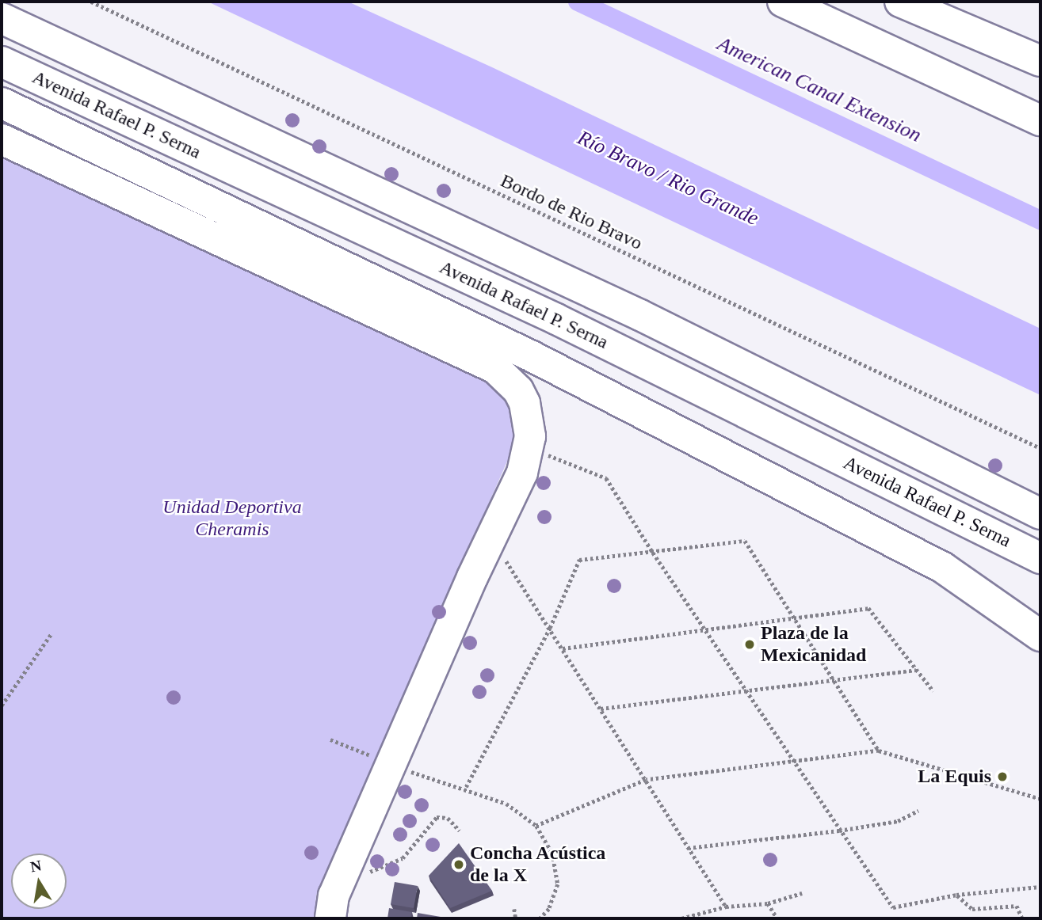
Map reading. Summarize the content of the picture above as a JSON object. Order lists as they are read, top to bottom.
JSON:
{
  "streets": {
    "highway": ["Avenida Rafael P. Serna"],
    "path": ["Bordo de Rio Bravo"]
  },
  "water": ["American Canal Extension", "Río Bravo / Rio Grande"],
  "parks": ["Unidad Deportiva Cheramis"],
  "places": ["Plaza de la Mexicanidad", "La Equis", "Concha Acústica de la X"],
  "north": "top"
}
